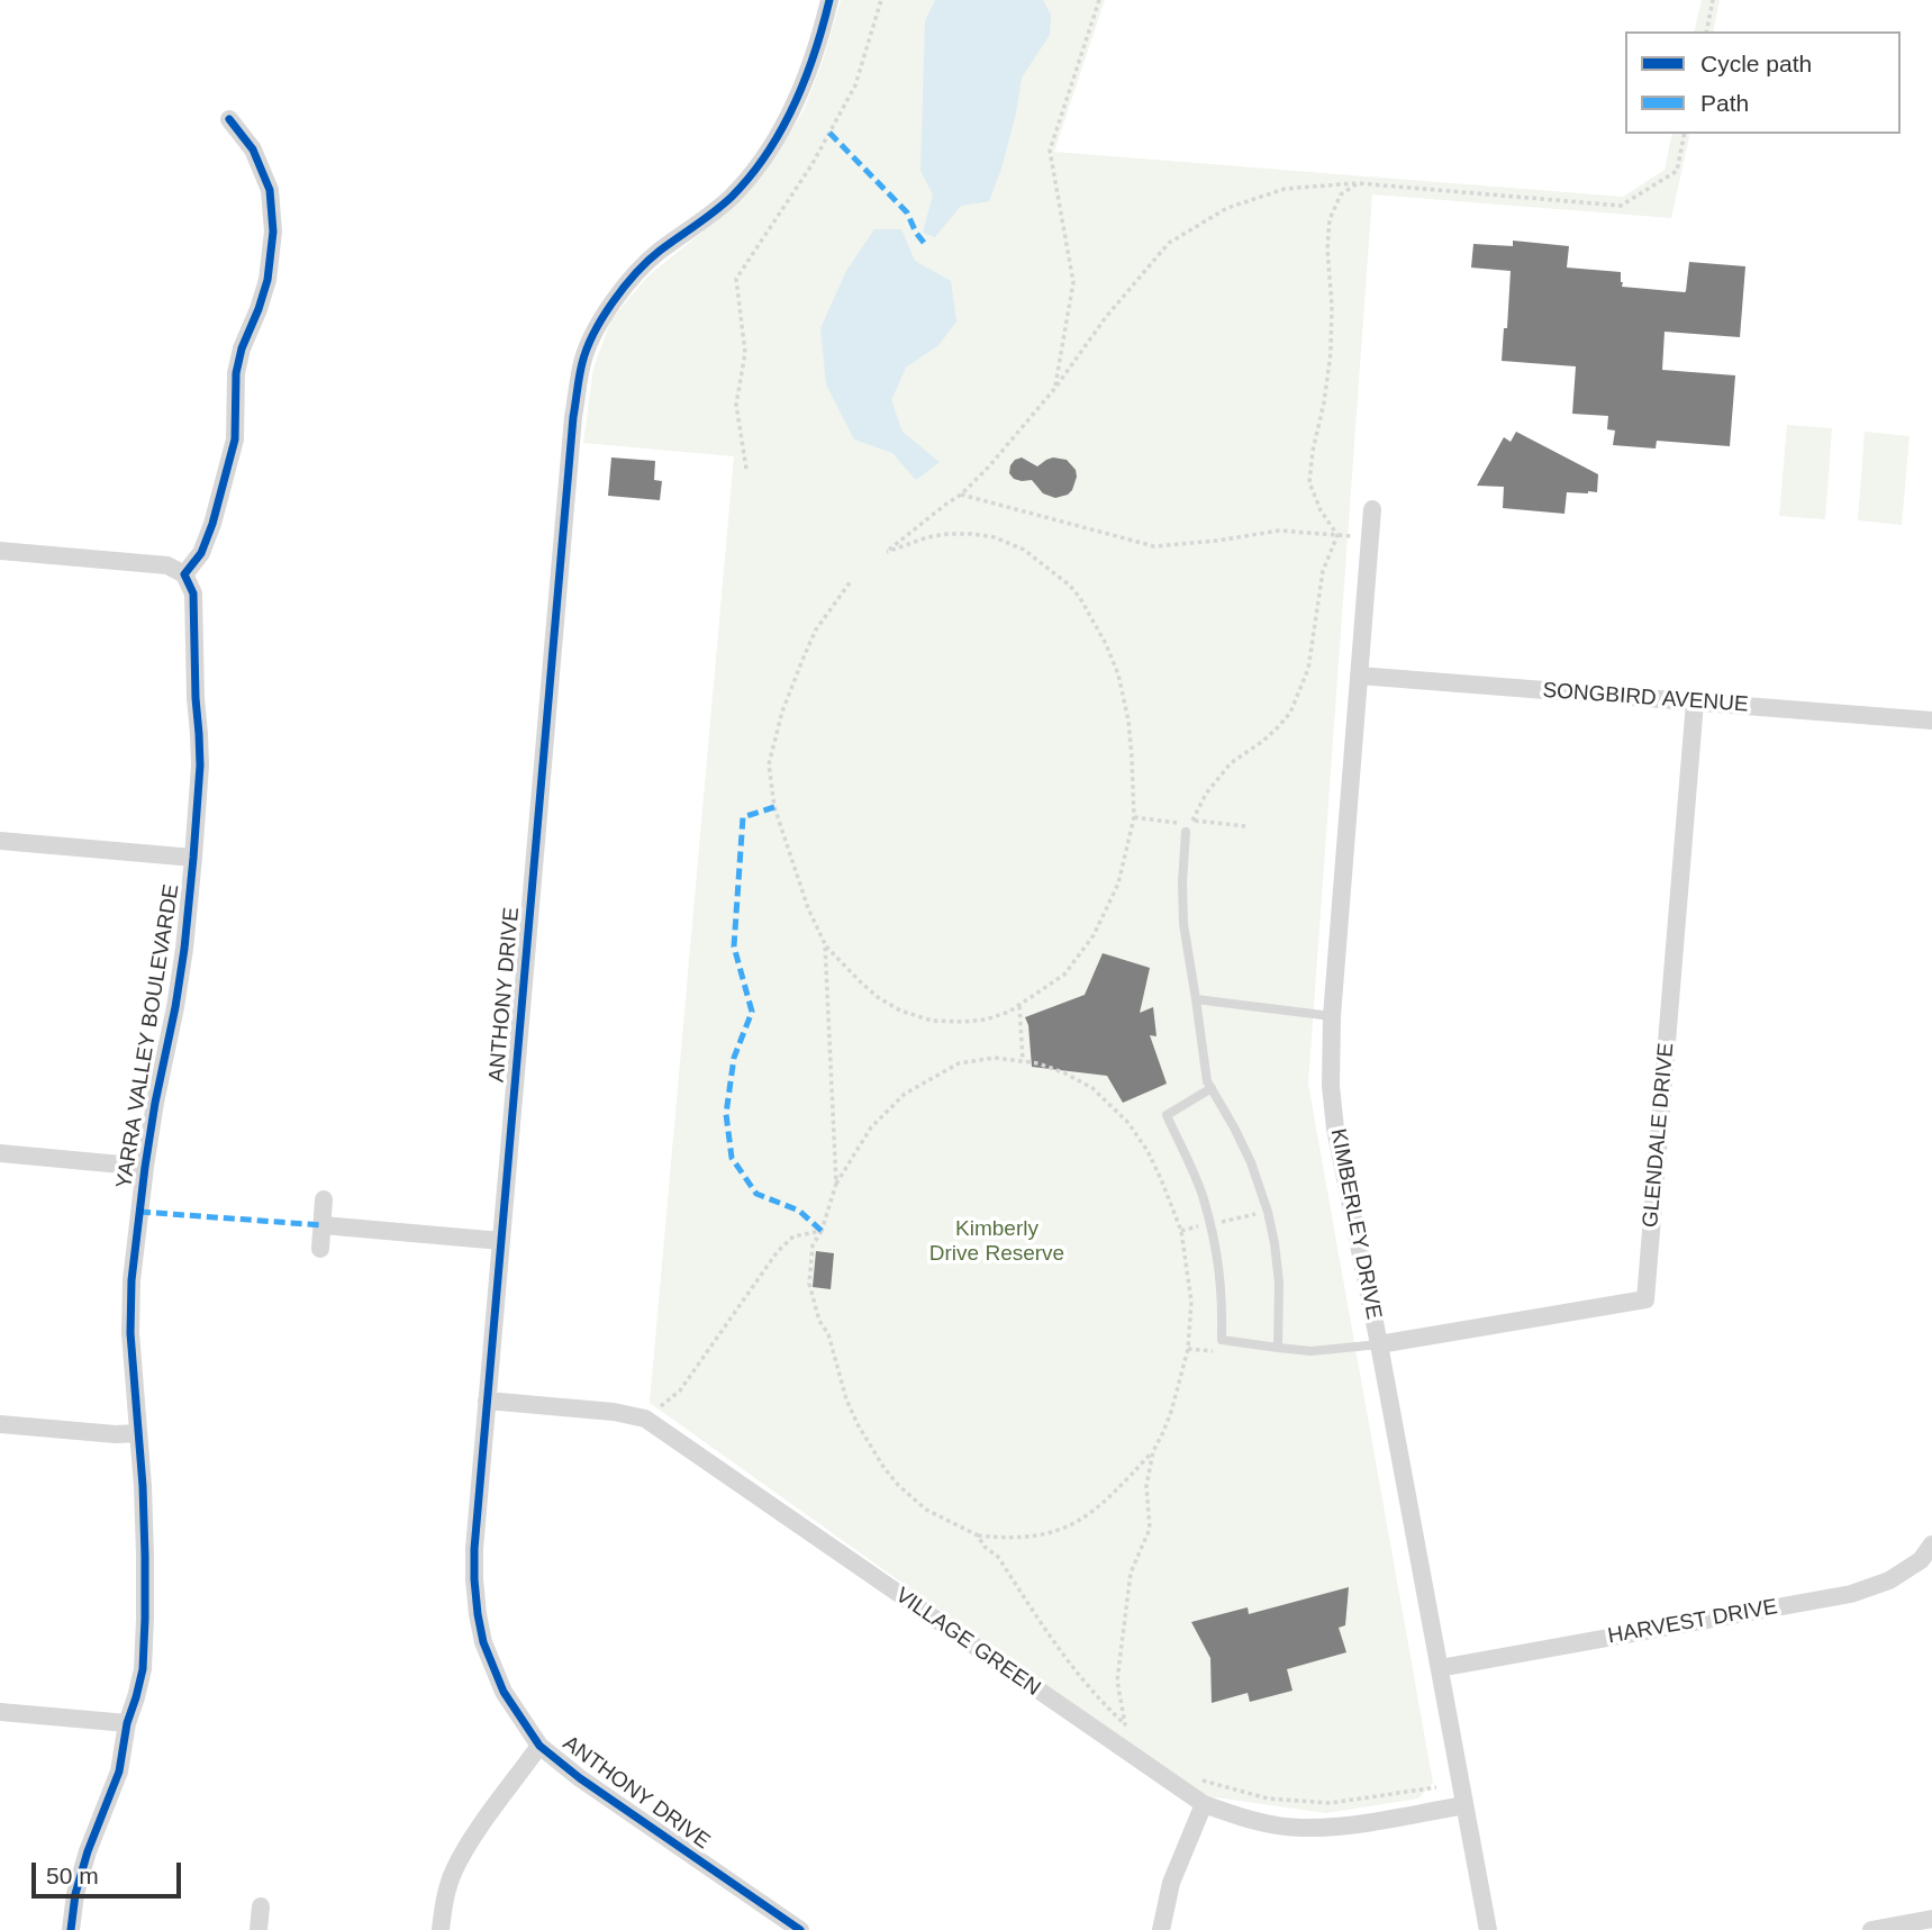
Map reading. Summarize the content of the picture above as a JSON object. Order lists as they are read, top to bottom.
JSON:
{
  "streets": {
    "street": [
      "SONGBIRD AVENUE",
      "ANTHONY DRIVE",
      "YARRA VALLEY BOULEVARDE",
      "GLENDALE DRIVE",
      "KIMBERLEY DRIVE",
      "HARVEST DRIVE",
      "VILLAGE GREEN"
    ]
  },
  "crossings": [
    ["SONGBIRD AVENUE", "GLENDALE DRIVE"],
    ["SONGBIRD AVENUE", "KIMBERLEY DRIVE"],
    ["ANTHONY DRIVE", "VILLAGE GREEN"],
    ["GLENDALE DRIVE", "KIMBERLEY DRIVE"],
    ["KIMBERLEY DRIVE", "HARVEST DRIVE"],
    ["KIMBERLEY DRIVE", "VILLAGE GREEN"]
  ],
  "parks": ["Kimberly Drive Reserve"],
  "legend": ["Cycle path", "Path"],
  "scale_bar": "50 m"
}
